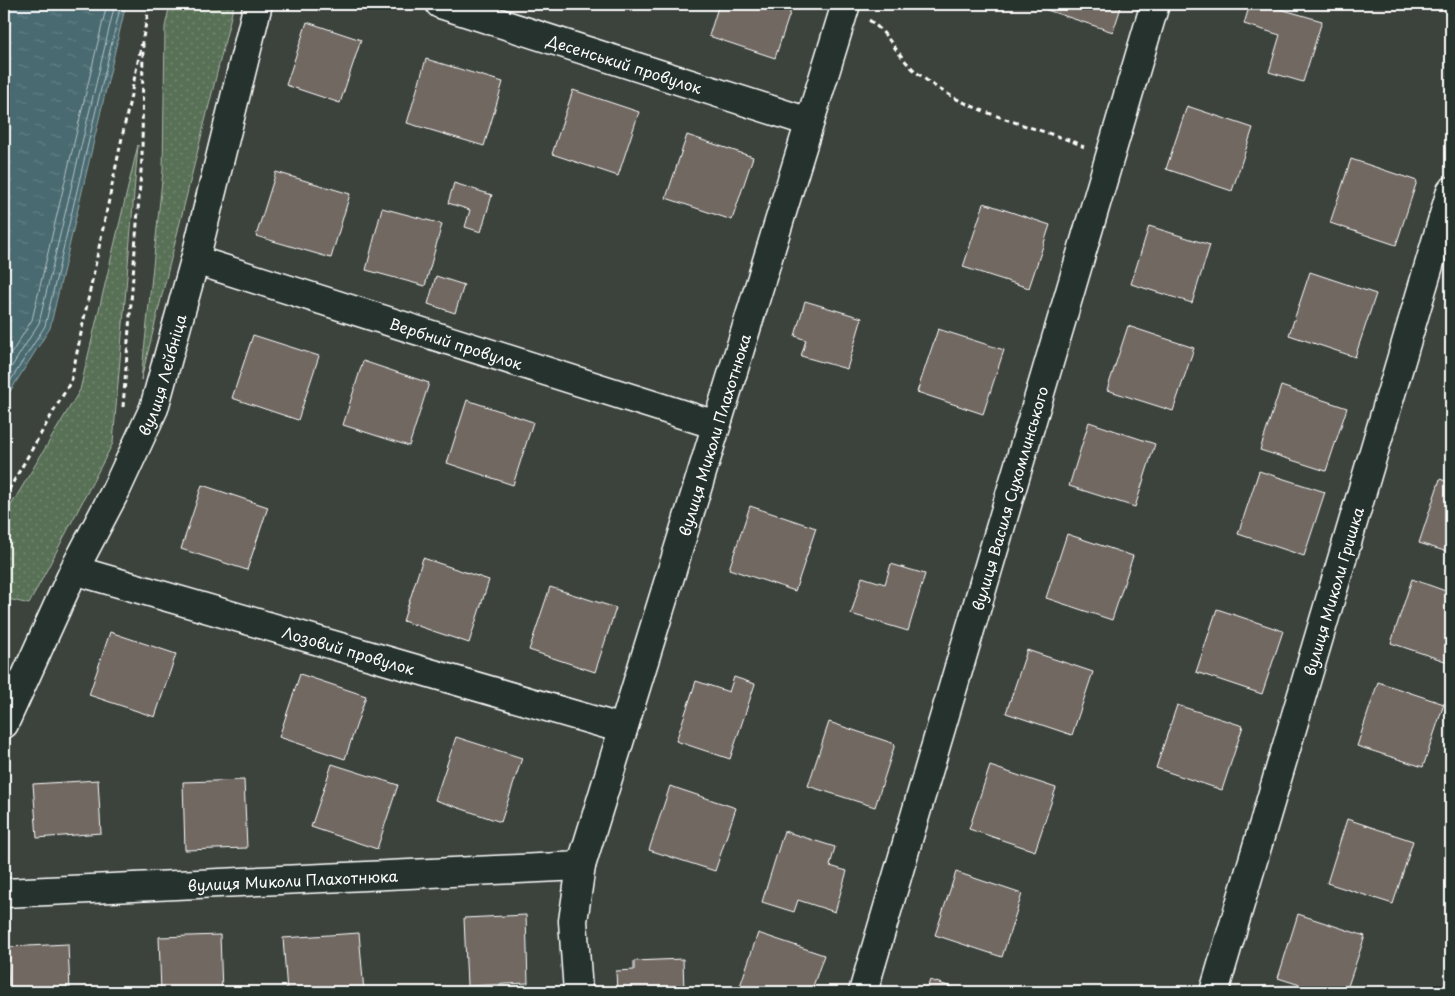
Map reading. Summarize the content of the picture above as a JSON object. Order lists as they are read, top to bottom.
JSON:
{
  "streets": {
    "street": [
      "Десенський провулок",
      "Вербний провулок",
      "вулиця Лейбніца",
      "вулиця Миколи Плахотнюка",
      "вулиця Василя Сухомлинського",
      "вулиця Миколи Гришка",
      "Лозовий провулок"
    ]
  },
  "crossings": [
    ["Десенський провулок", "вулиця Миколи Плахотнюка"],
    ["Вербний провулок", "вулиця Лейбніца"],
    ["Вербний провулок", "вулиця Миколи Плахотнюка"],
    ["вулиця Лейбніца", "Лозовий провулок"],
    ["вулиця Миколи Плахотнюка", "Лозовий провулок"]
  ]
}
